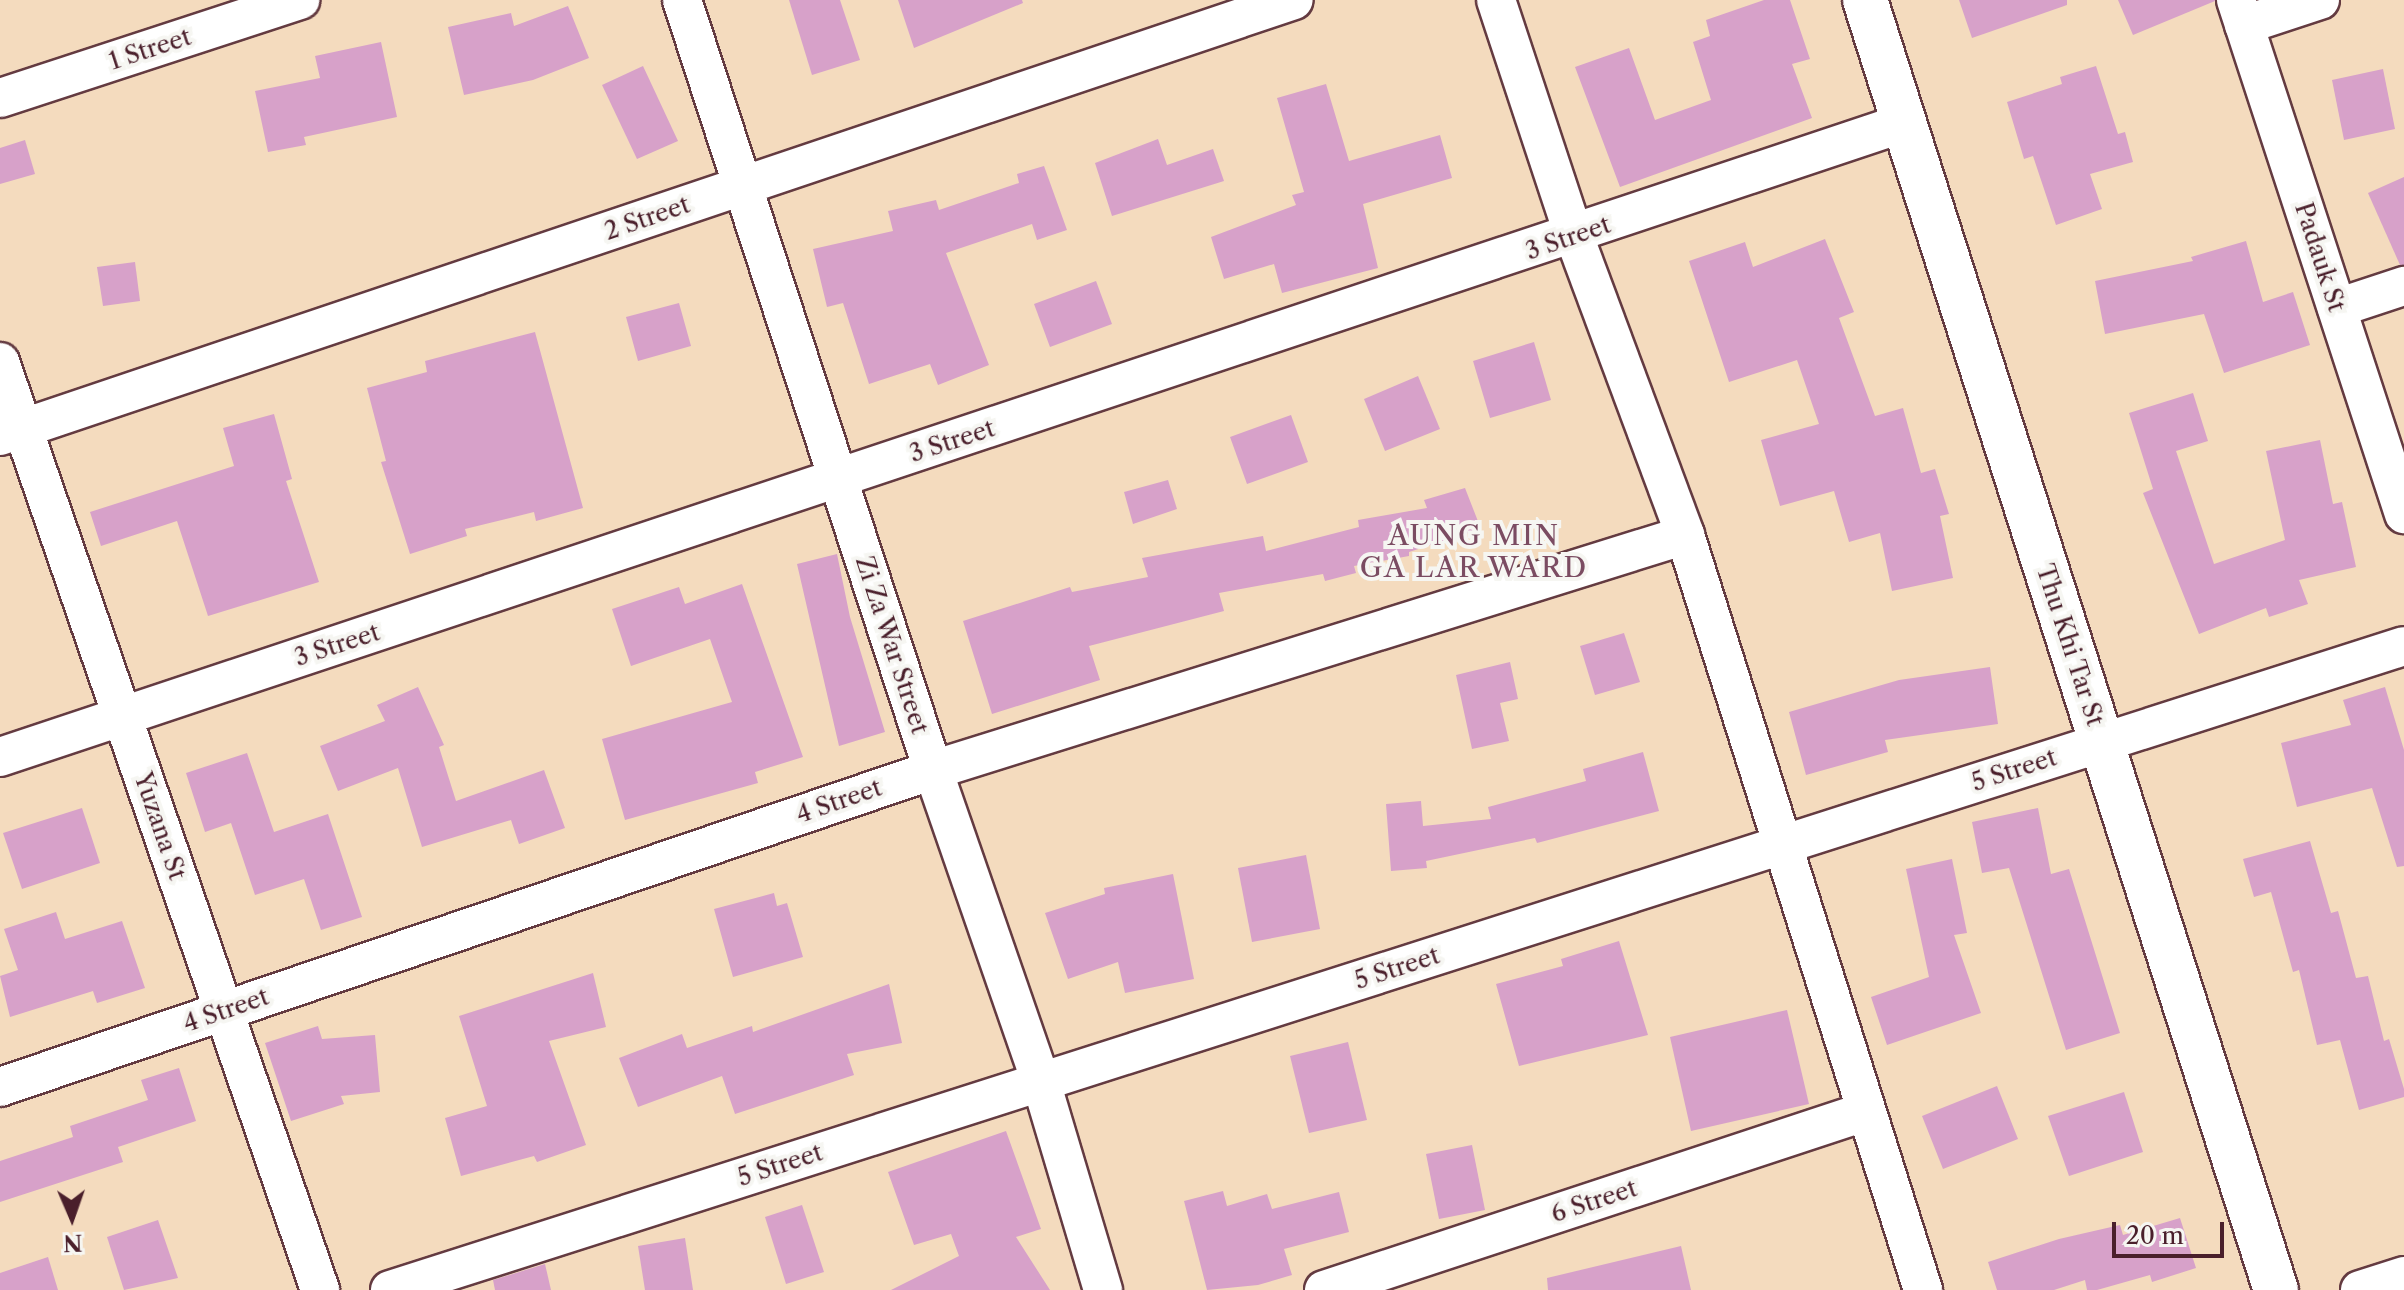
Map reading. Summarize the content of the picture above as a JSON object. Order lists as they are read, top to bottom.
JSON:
{
  "streets": {
    "street": [
      "1 Street",
      "2 Street",
      "3 Street",
      "Padauk St",
      "Zi Za War Street",
      "Thu Khi Tar St",
      "5 Street",
      "4 Street",
      "Yuzana St",
      "6 Street"
    ]
  },
  "crossings": [
    ["2 Street", "Zi Za War Street"],
    ["2 Street", "Yuzana St"],
    ["3 Street", "Zi Za War Street"],
    ["3 Street", "Thu Khi Tar St"],
    ["3 Street", "Yuzana St"],
    ["Zi Za War Street", "5 Street"],
    ["Zi Za War Street", "4 Street"],
    ["Thu Khi Tar St", "5 Street"],
    ["4 Street", "Yuzana St"]
  ],
  "districts": ["AUNG MIN GA LAR WARD"],
  "scale_bar": "20 m",
  "north": "bottom"
}
